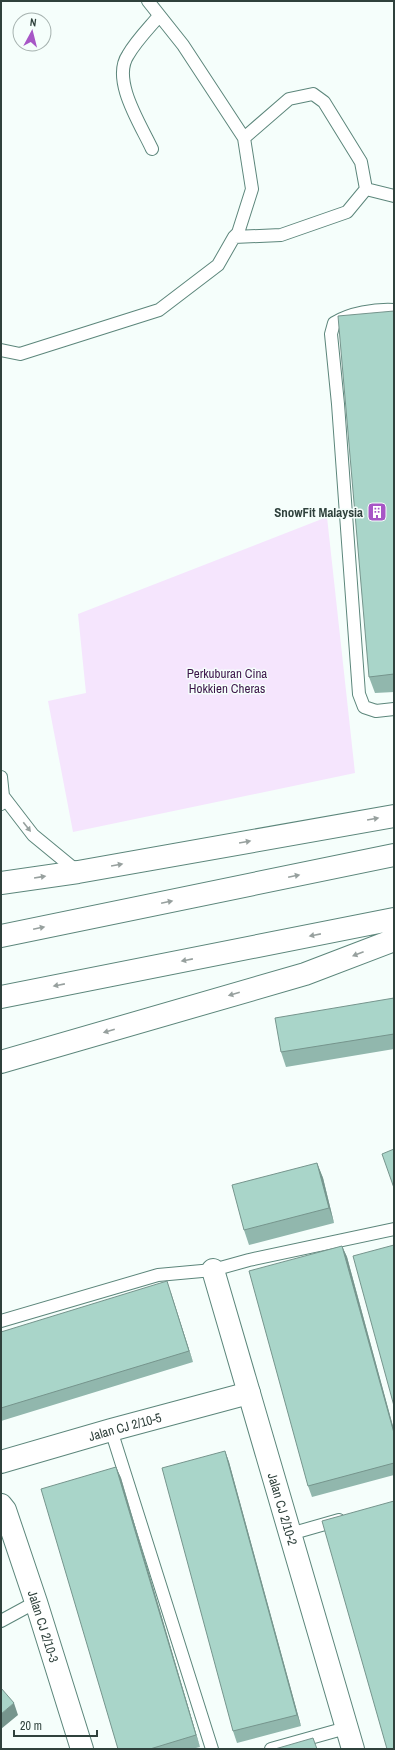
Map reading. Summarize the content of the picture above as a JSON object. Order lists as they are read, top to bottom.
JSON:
{
  "streets": {
    "main road": ["Jalan CJ 2/10-5", "Jalan CJ 2/10-2", "Jalan CJ 2/10-3"]
  },
  "crossings": [
    ["Jalan CJ 2/10-5", "Jalan CJ 2/10-2"]
  ],
  "parks": ["Perkuburan Cina Hokkien Cheras"],
  "places": {
    "building": ["SnowFit Malaysia"]
  },
  "scale_bar": "20 m",
  "north": "top"
}
